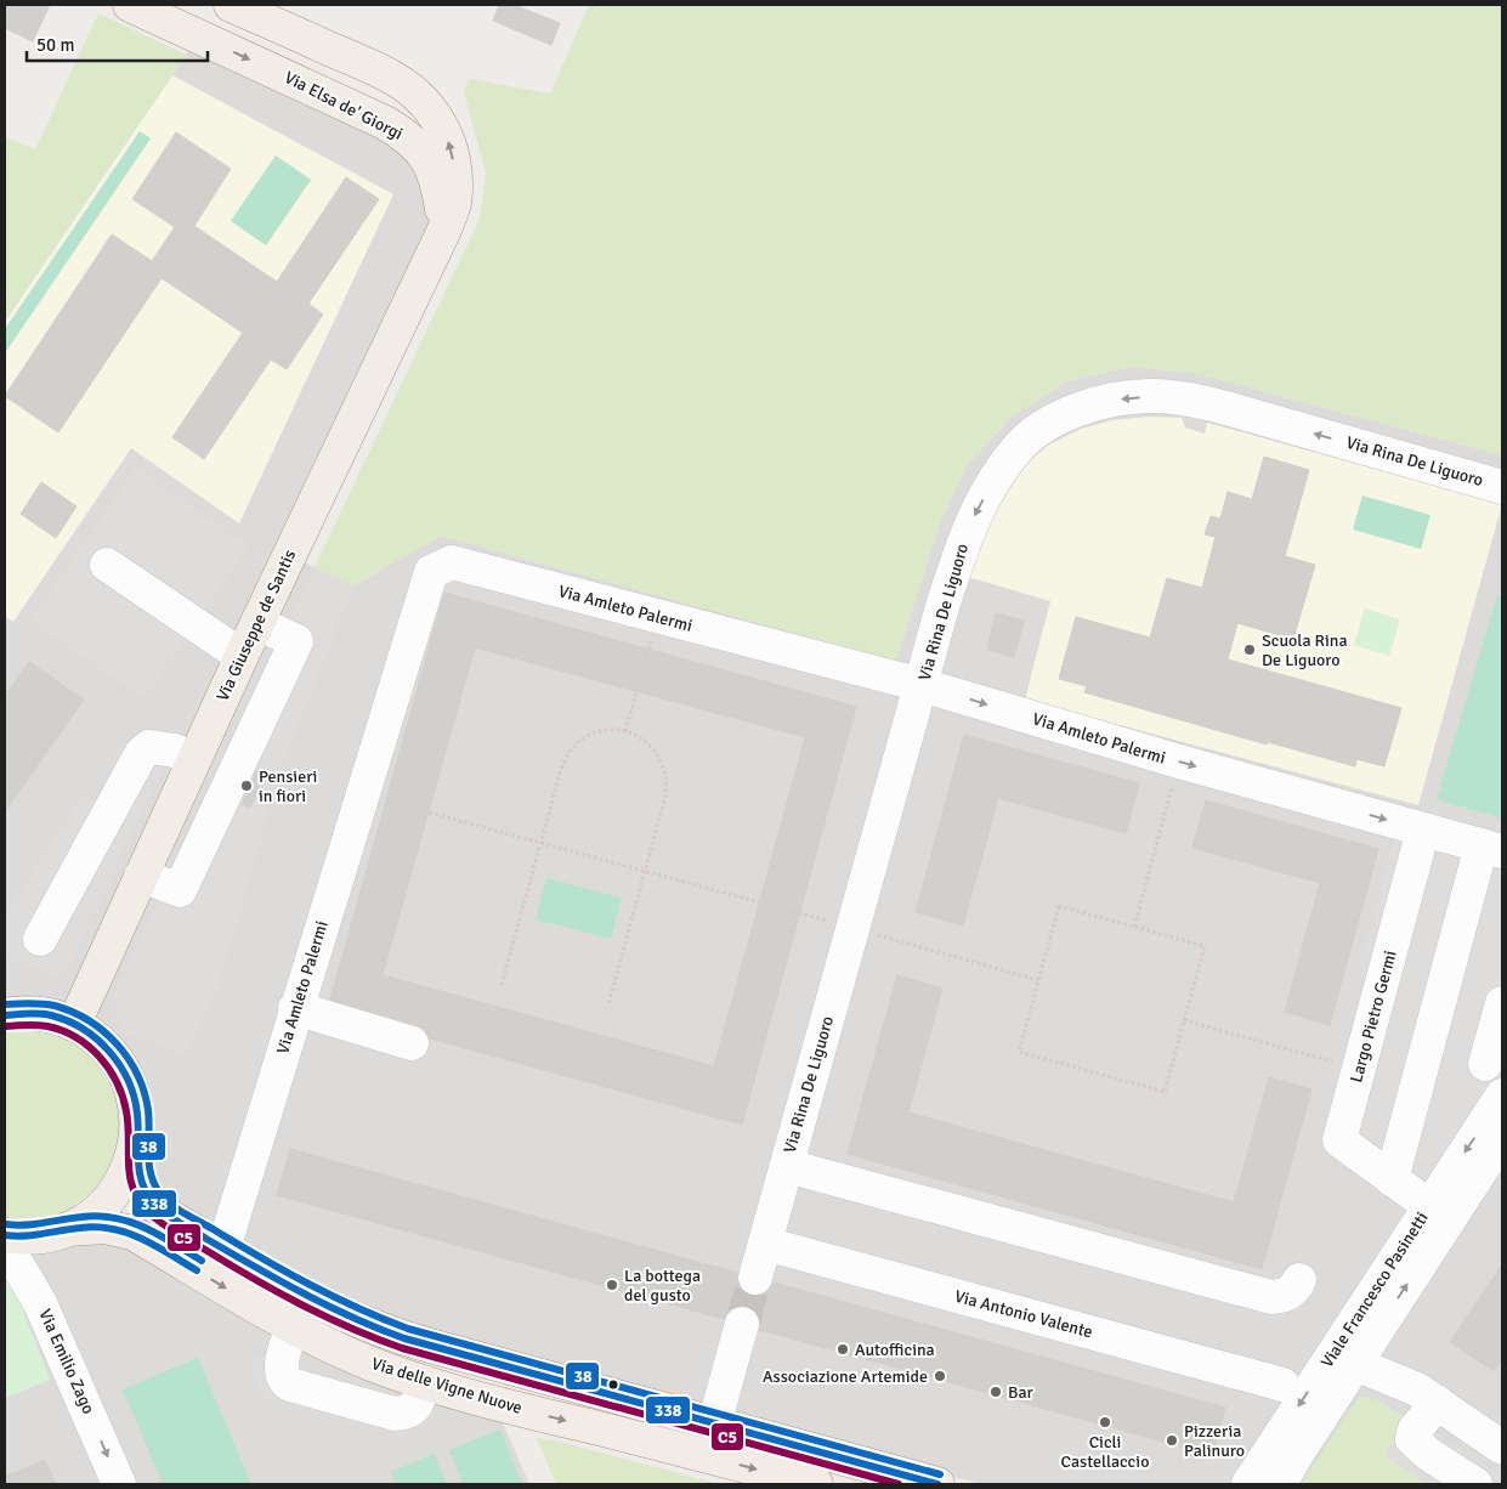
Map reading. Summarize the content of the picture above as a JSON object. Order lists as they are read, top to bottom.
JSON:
{
  "streets": {
    "main road": ["Via Elsa de' Giorgi", "Via Giuseppe de Santis", "Via delle Vigne Nuove"],
    "street": [
      "Via Rina De Liguoro",
      "Via Amleto Palermi",
      "Largo Pietro Germi",
      "Viale Francesco Pasinetti",
      "Via Antonio Valente",
      "Via Emilio Zago"
    ]
  },
  "crossings": [
    ["Via Elsa de' Giorgi", "Via Giuseppe de Santis"],
    ["Via Rina De Liguoro", "Via Amleto Palermi"],
    ["Via Rina De Liguoro", "Via Antonio Valente"],
    ["Via Amleto Palermi", "Largo Pietro Germi"],
    ["Via Amleto Palermi", "Via delle Vigne Nuove"],
    ["Via Giuseppe de Santis", "Via delle Vigne Nuove"],
    ["Largo Pietro Germi", "Viale Francesco Pasinetti"]
  ],
  "one_way": ["Via Elsa de' Giorgi", "Via Emilio Zago"],
  "places": [
    "Scuola Rina De Liguoro",
    "Pensieri in fiori",
    "La bottega del gusto",
    "Autofficina",
    "Associazione Artemide",
    "Bar",
    "Cicli Castellaccio",
    "Pizzeria Palinuro"
  ],
  "lines": ["transit line 38", "transit line 338", "transit line C5"],
  "scale_bar": "50 m"
}
